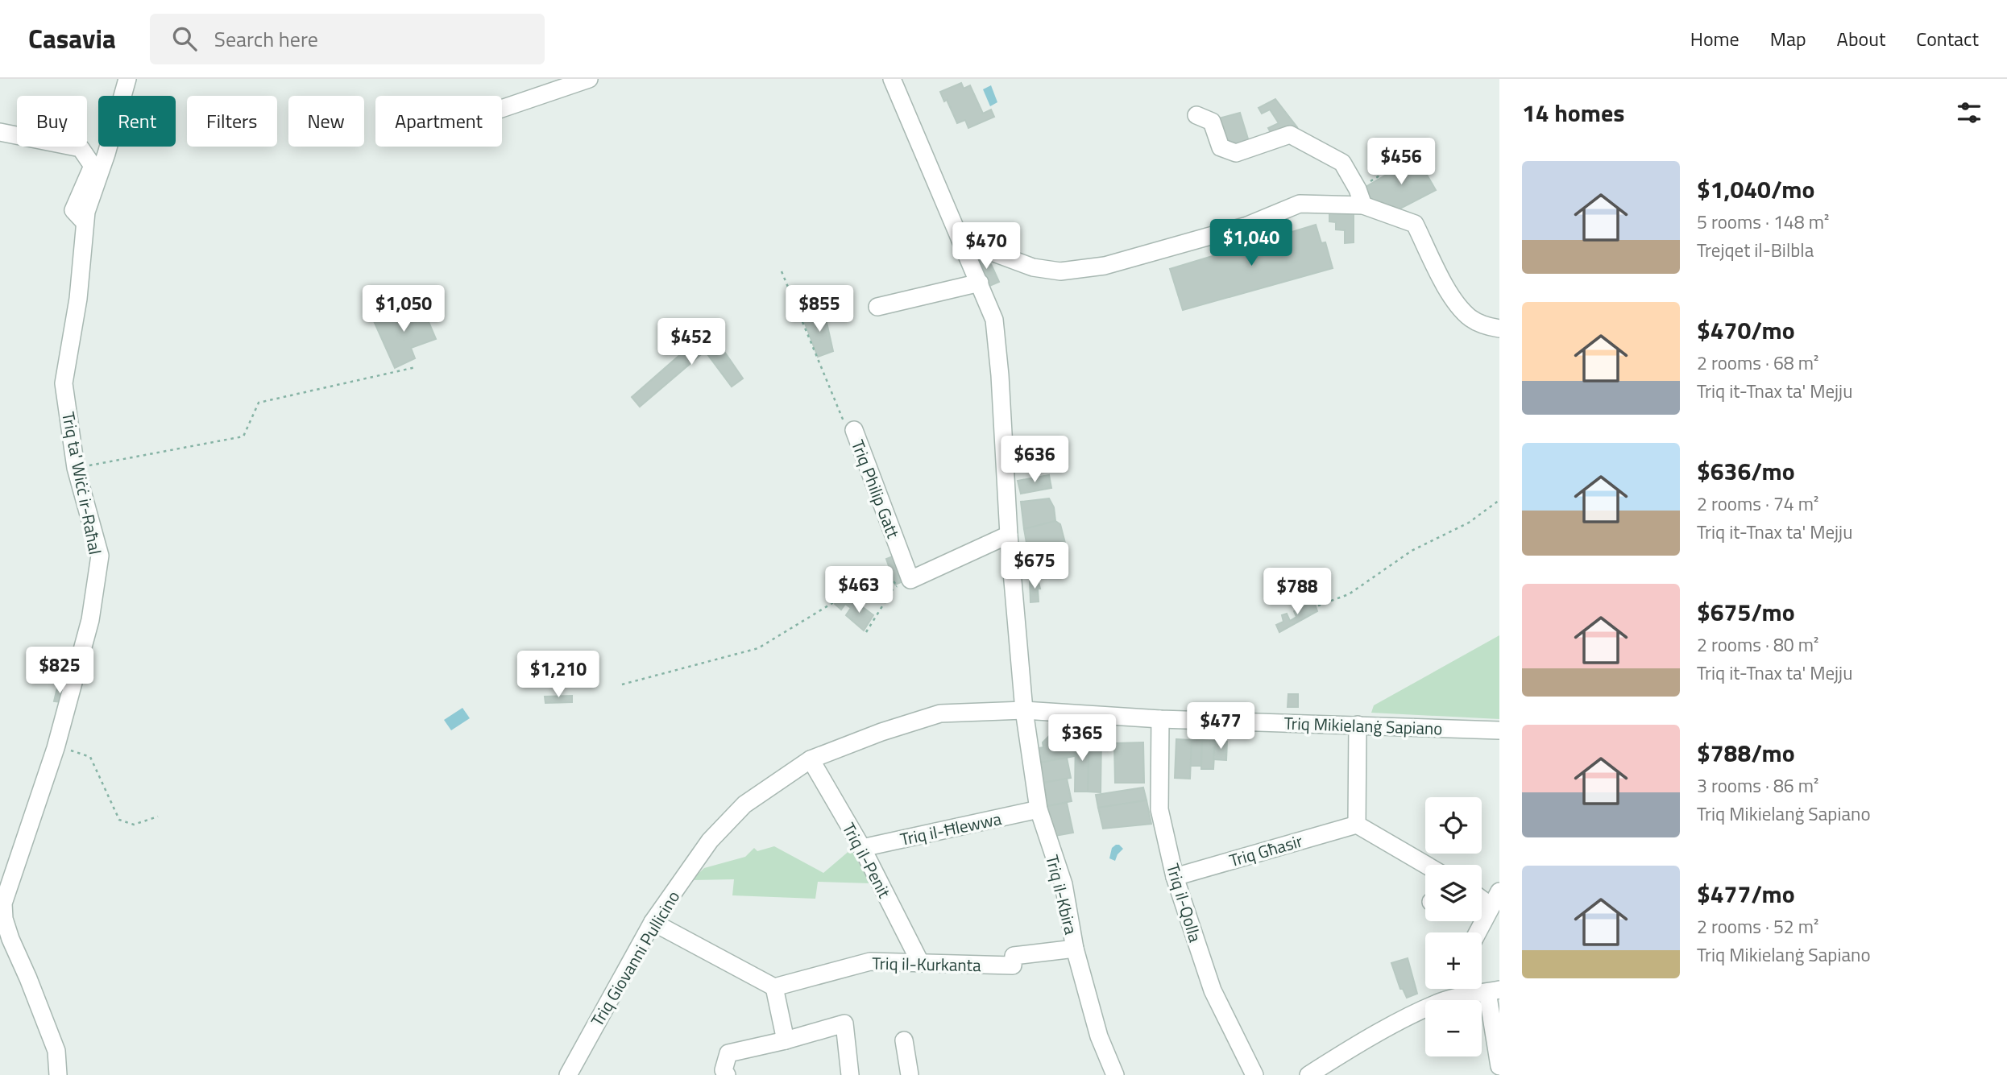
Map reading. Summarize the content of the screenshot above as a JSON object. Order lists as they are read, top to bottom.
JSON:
{
  "streets": {
    "street": [
      "Triq ta' Wiċċ ir-Raħal",
      "Triq Philip Gatt",
      "Triq Mikielanġ Sapiano",
      "Triq il-Ħlewwa",
      "Triq Għasir",
      "Triq il-Penit",
      "Triq il-Kbira",
      "Triq il-Qolla",
      "Triq Giovanni Pullicino",
      "Triq il-Kurkanta"
    ]
  },
  "crossings": [
    ["Triq Mikielanġ Sapiano", "Triq il-Kbira"],
    ["Triq Mikielanġ Sapiano", "Triq il-Qolla"],
    ["Triq Mikielanġ Sapiano", "Triq Giovanni Pullicino"],
    ["Triq il-Ħlewwa", "Triq il-Penit"],
    ["Triq il-Ħlewwa", "Triq il-Kbira"],
    ["Triq Għasir", "Triq il-Qolla"],
    ["Triq il-Penit", "Triq Giovanni Pullicino"],
    ["Triq il-Penit", "Triq il-Kurkanta"],
    ["Triq il-Kbira", "Triq Giovanni Pullicino"],
    ["Triq il-Kbira", "Triq il-Kurkanta"]
  ],
  "page": {
    "header": "Casavia",
    "search": "Search here",
    "nav": [
      "Home",
      "Map",
      "About",
      "Contact"
    ],
    "heading": "14 homes",
    "chip": [
      "Buy",
      "Rent",
      "Filters",
      "New",
      "Apartment"
    ],
    "price": [
      "$456",
      "$1,040",
      "$470",
      "$1,050",
      "$855",
      "$452",
      "$636",
      "$675",
      "$463",
      "$788",
      "$825",
      "$1,210",
      "$477",
      "$365"
    ],
    "list": [
      {
        "name": "$1,040/mo",
        "note": "5 rooms · 148 m² · Trejqet il-Bilbla"
      },
      {
        "name": "$470/mo",
        "note": "2 rooms · 68 m² · Triq it-Tnax ta' Mejju"
      },
      {
        "name": "$636/mo",
        "note": "2 rooms · 74 m² · Triq it-Tnax ta' Mejju"
      },
      {
        "name": "$675/mo",
        "note": "2 rooms · 80 m² · Triq it-Tnax ta' Mejju"
      },
      {
        "name": "$788/mo",
        "note": "3 rooms · 86 m² · Triq Mikielanġ Sapiano"
      },
      {
        "name": "$477/mo",
        "note": "2 rooms · 52 m² · Triq Mikielanġ Sapiano"
      }
    ],
    "map_buttons": ["+", "−"]
  }
}
